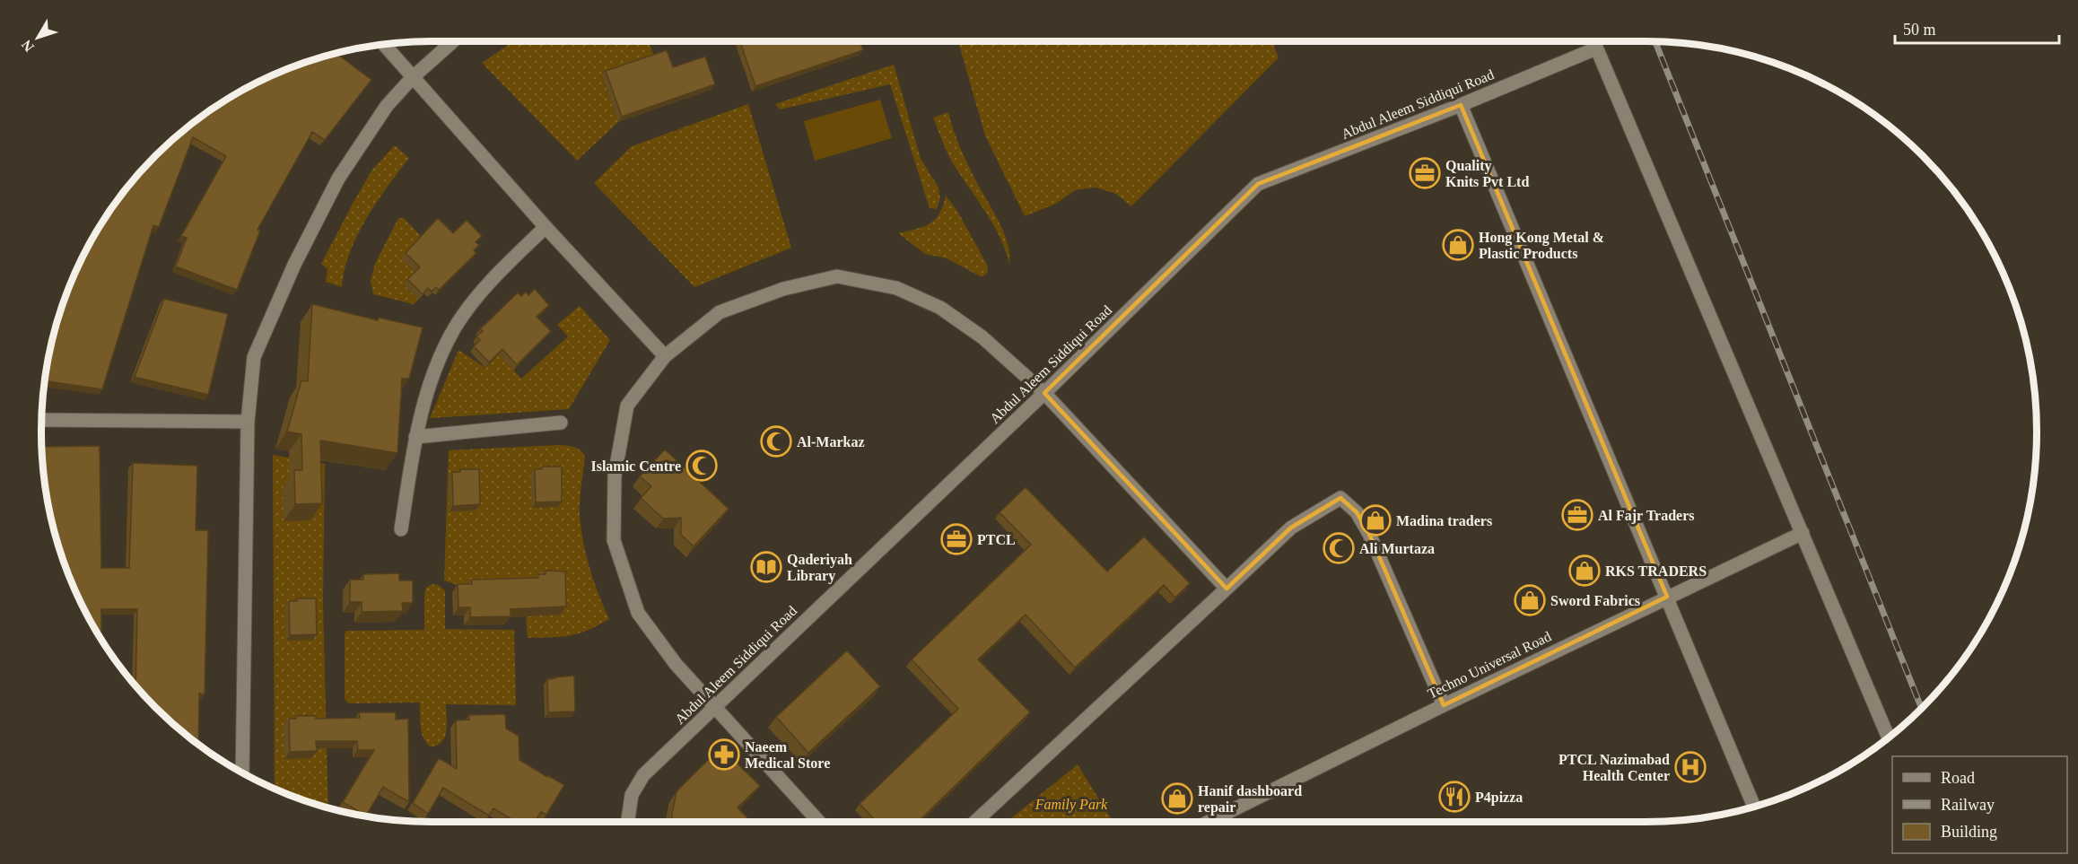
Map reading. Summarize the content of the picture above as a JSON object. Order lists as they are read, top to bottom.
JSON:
{
  "streets": {
    "street": ["Abdul Aleem Siddiqui Road", "Techno Universal Road"]
  },
  "parks": ["Family Park"],
  "places": {
    "office": ["Quality Knits Pvt Ltd", "Al Fajr Traders", "PTCL"],
    "shop": [
      "Hong Kong Metal & Plastic Products",
      "Madina traders",
      "RKS TRADERS",
      "Sword Fabrics",
      "Hanif dashboard repair"
    ],
    "mosque": ["Al-Markaz", "Islamic Centre", "Ali Murtaza"],
    "library": ["Qaderiyah Library"],
    "pharmacy": ["Naeem Medical Store"],
    "hospital": ["PTCL Nazimabad Health Center"],
    "restaurant": ["P4pizza"]
  },
  "legend": ["Road", "Railway", "Building"],
  "scale_bar": "50 m",
  "north": "bottom left"
}
